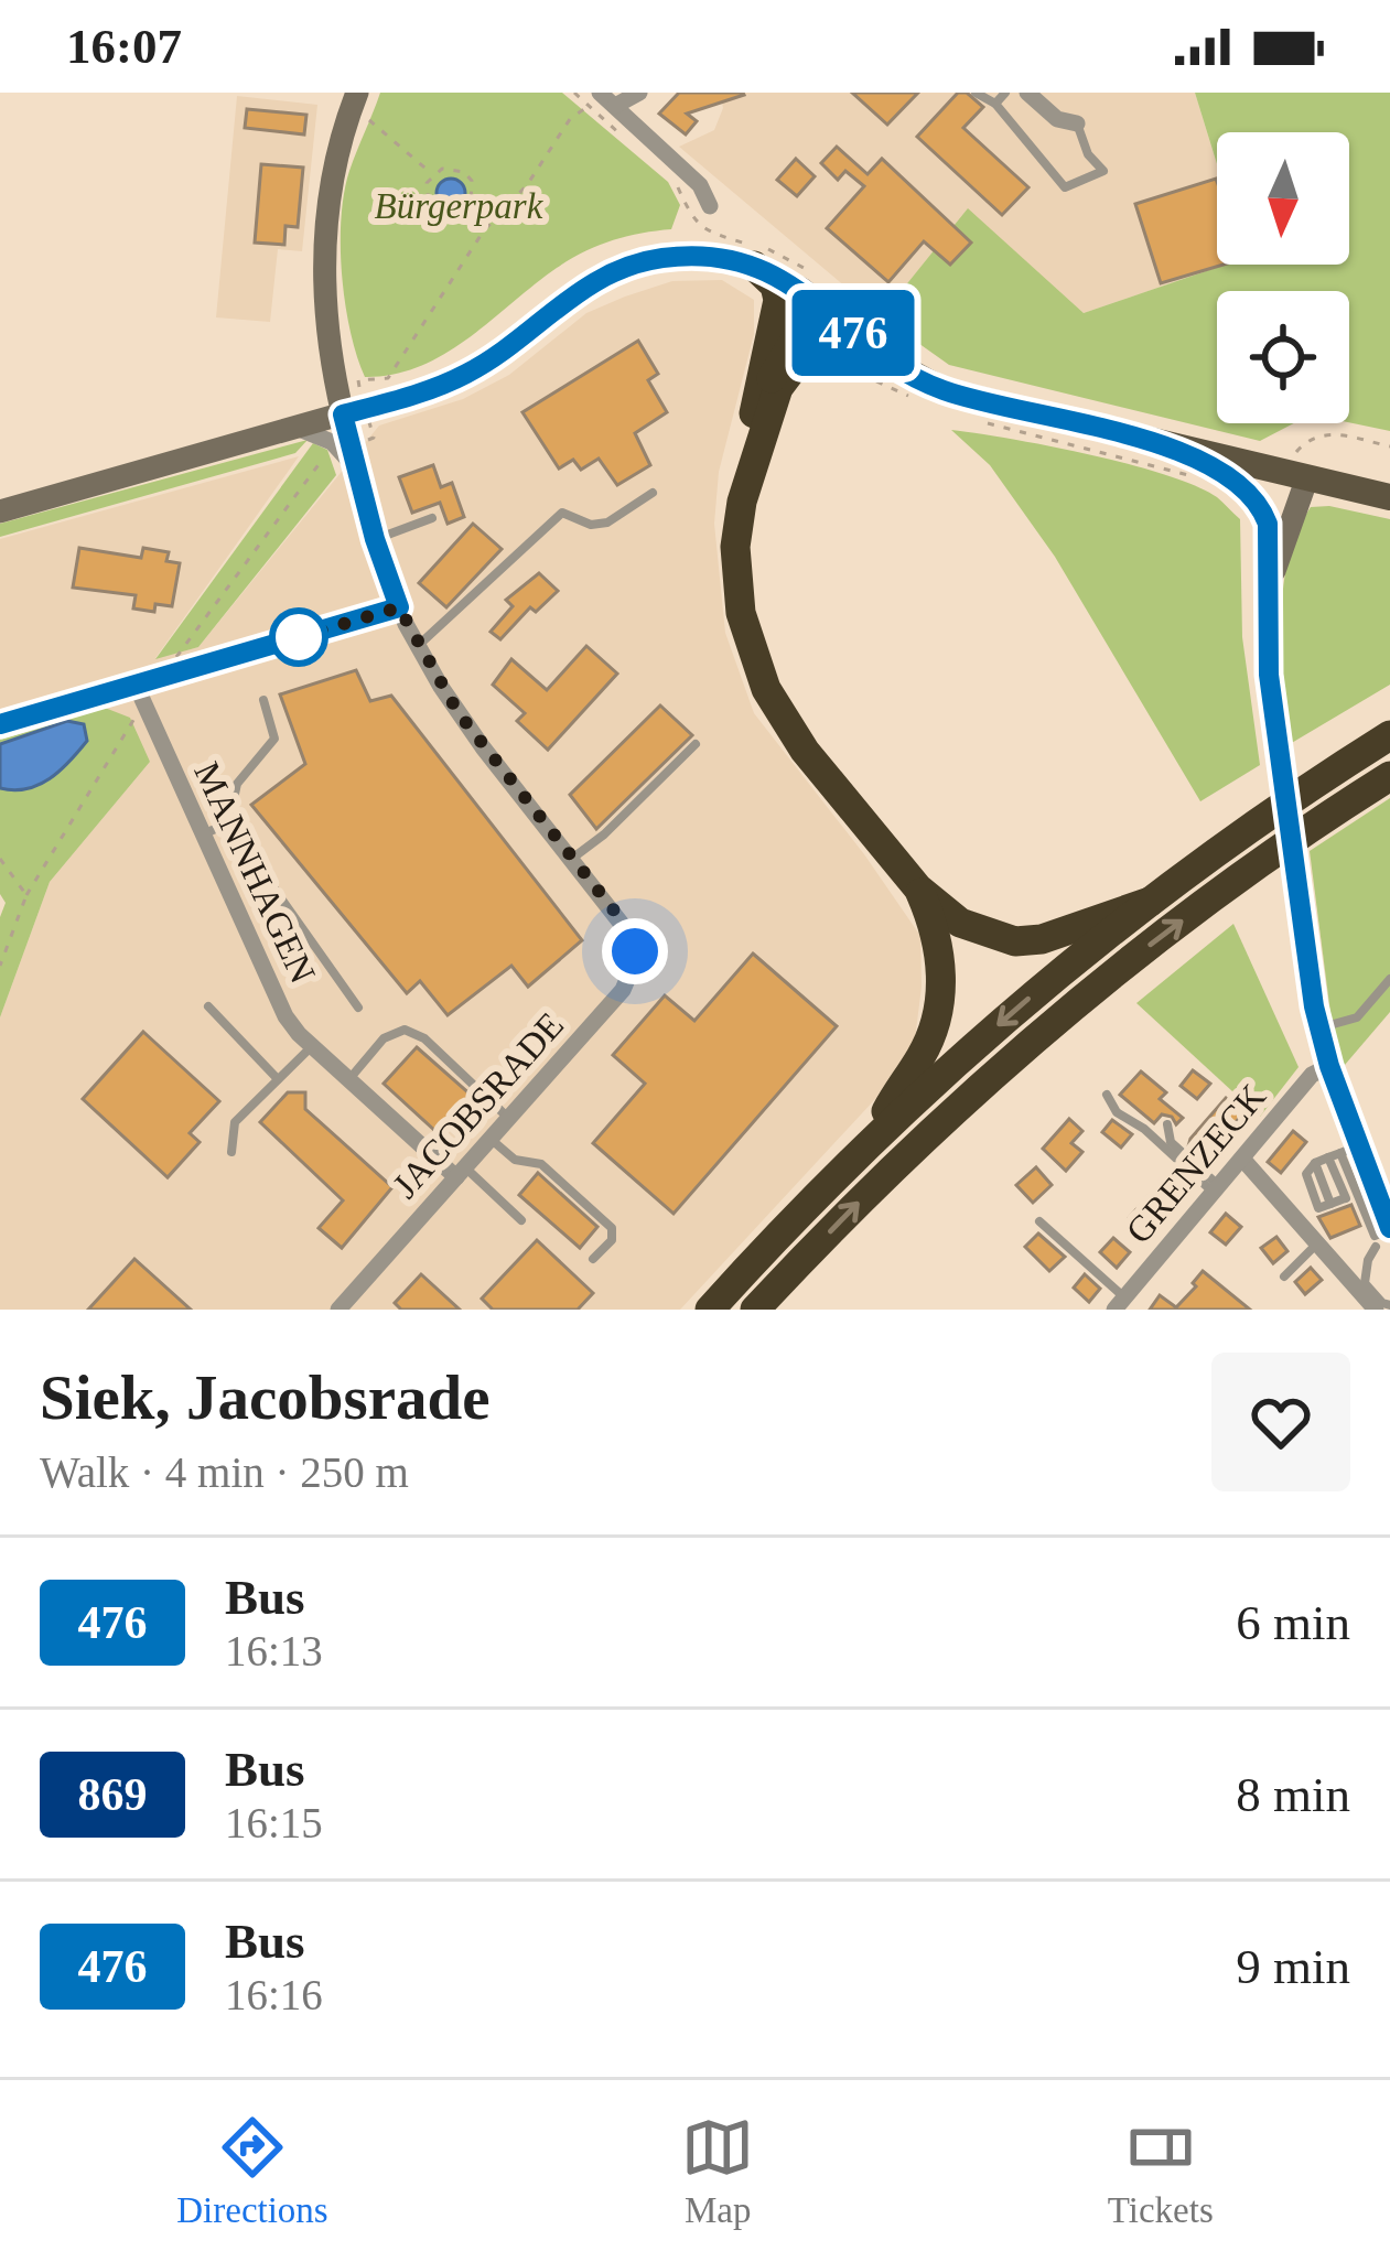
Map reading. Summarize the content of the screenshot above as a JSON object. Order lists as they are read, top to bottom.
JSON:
{
  "streets": {
    "street": ["MANNHAGEN", "JACOBSRADE", "GRENZECK"]
  },
  "crossings": [
    ["MANNHAGEN", "JACOBSRADE"]
  ],
  "parks": ["Bürgerpark"],
  "lines": ["bus line 476"],
  "north": "bottom",
  "page": {
    "status": "16:07",
    "on_map": "476",
    "heading": ["Siek, Jacobsrade", "Walk · 4 min · 250 m"],
    "list": [
      {
        "mark": "476",
        "name": "Bus",
        "note": "16:13",
        "value": "6 min"
      },
      {
        "mark": "869",
        "name": "Bus",
        "note": "16:15",
        "value": "8 min"
      },
      {
        "mark": "476",
        "name": "Bus",
        "note": "16:16",
        "value": "9 min"
      }
    ],
    "tabs": ["Directions", "Map", "Tickets"]
  }
}
